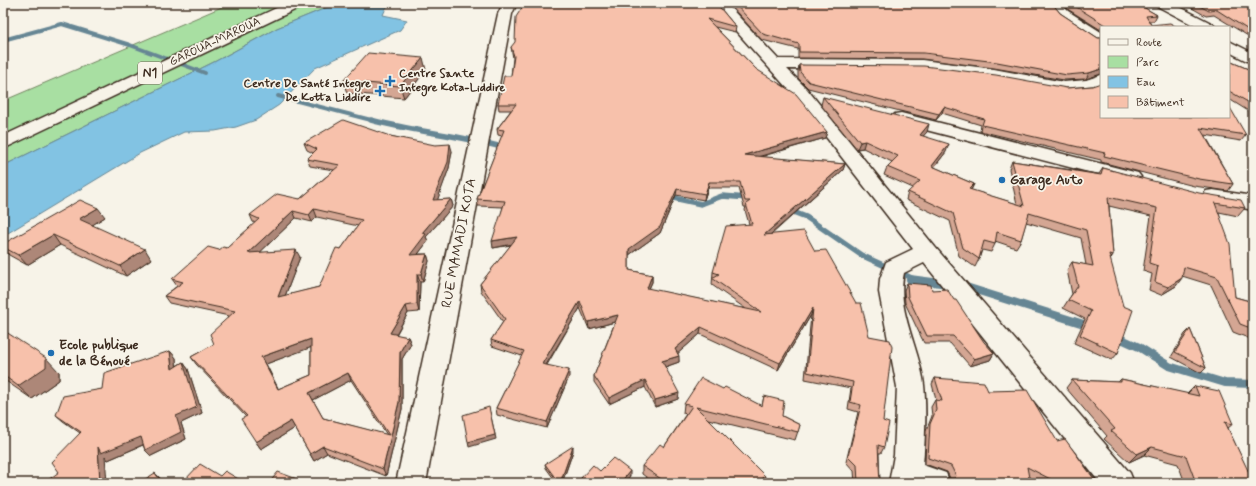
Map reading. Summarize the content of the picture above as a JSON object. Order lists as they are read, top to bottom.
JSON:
{
  "streets": {
    "main road": ["GAROUA-MAROUA", "N1", "RUE MAMADI KOTA"]
  },
  "places": {
    "health": ["Centre Sante Integre Kota-Liddire", "Centre De Santé Integre De Kotta Liddire"],
    "other": ["Garage Auto", "Ecole publique de la Bénoué"]
  },
  "legend": [
    "Route",
    "Parc",
    "Eau",
    "Bâtiment"
  ]
}
